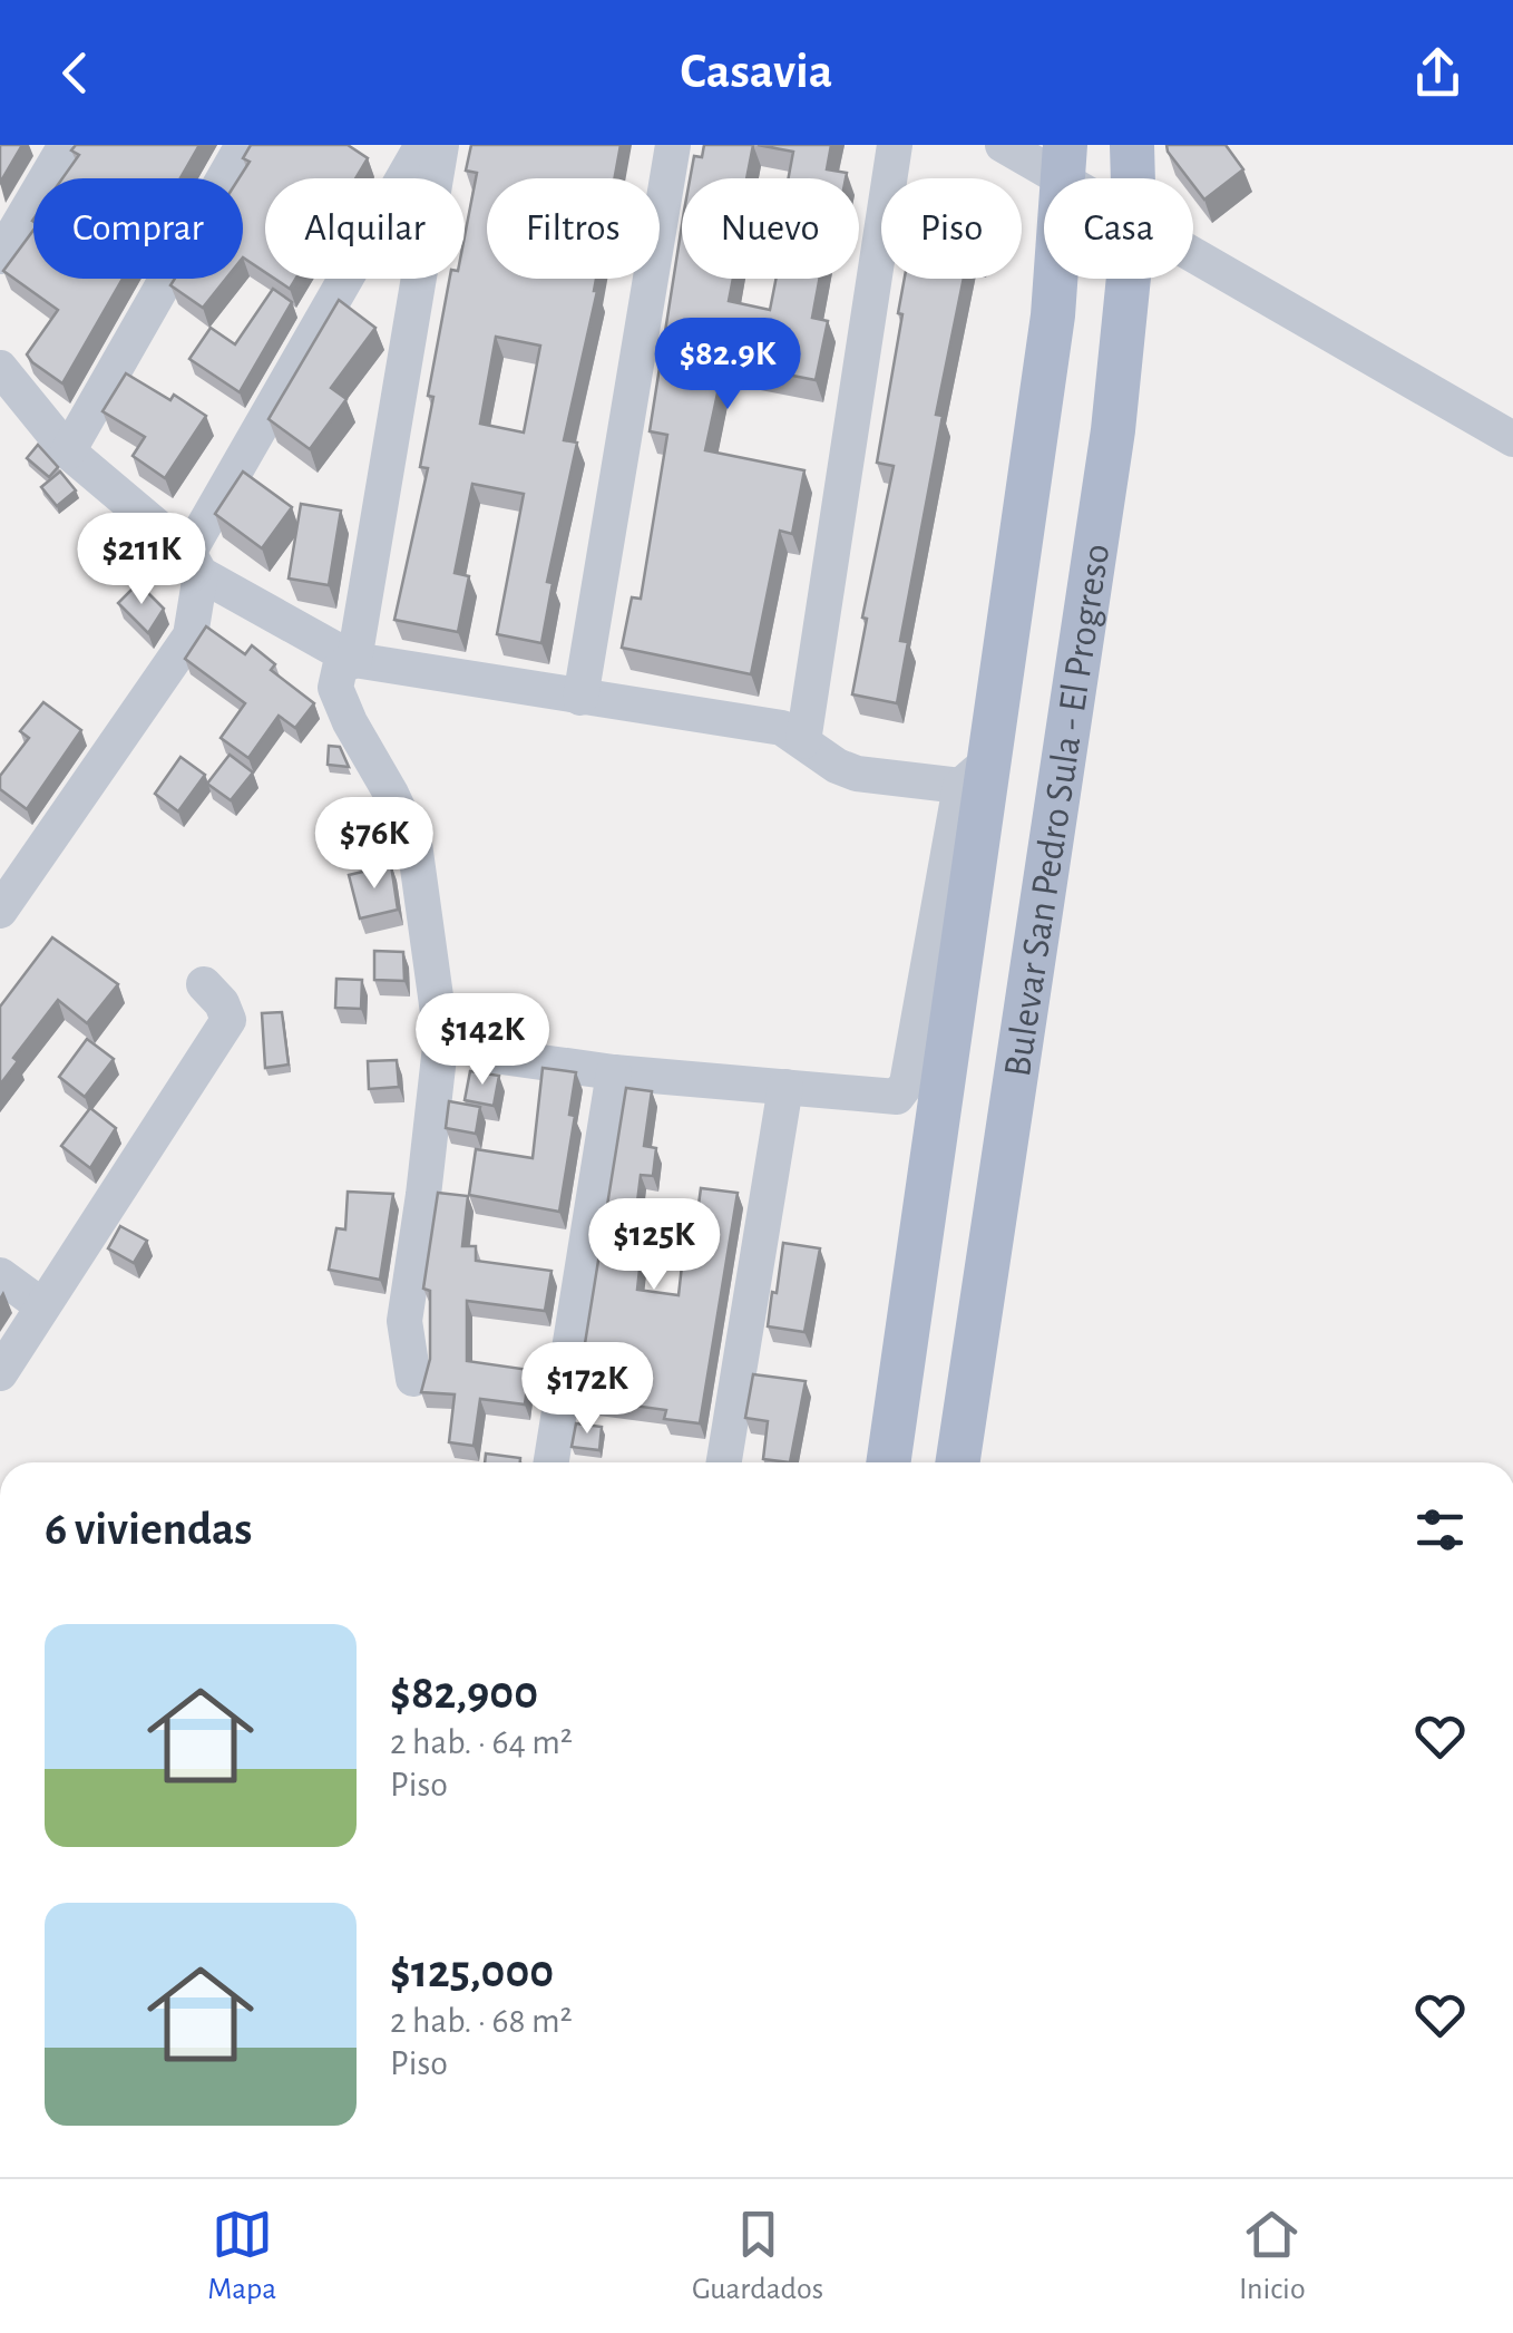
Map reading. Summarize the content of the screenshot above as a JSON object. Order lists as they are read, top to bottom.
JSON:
{
  "streets": {
    "main road": ["Bulevar San Pedro Sula - El Progreso"]
  },
  "page": {
    "header": "Casavia",
    "chip": [
      "Comprar",
      "Alquilar",
      "Filtros",
      "Nuevo",
      "Piso",
      "Casa"
    ],
    "price": [
      "$82.9K",
      "$211K",
      "$76K",
      "$142K",
      "$125K",
      "$172K"
    ],
    "heading": "6 viviendas",
    "list": [
      {
        "name": "$82,900",
        "note": "2 hab. · 64 m² · Piso"
      },
      {
        "name": "$125,000",
        "note": "2 hab. · 68 m² · Piso"
      }
    ],
    "tabs": ["Mapa", "Guardados", "Inicio"]
  }
}
